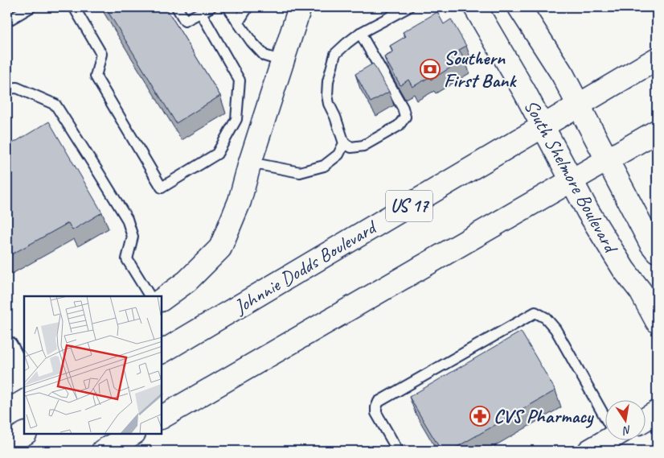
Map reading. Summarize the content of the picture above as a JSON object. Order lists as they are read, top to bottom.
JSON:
{
  "streets": {
    "main road": ["South Shelmore Boulevard", "US 17", "Johnnie Dodds Boulevard"]
  },
  "crossings": [
    ["South Shelmore Boulevard", "Johnnie Dodds Boulevard"]
  ],
  "places": {
    "bank": ["Southern First Bank"],
    "pharmacy": ["CVS Pharmacy"]
  },
  "north": "bottom"
}
